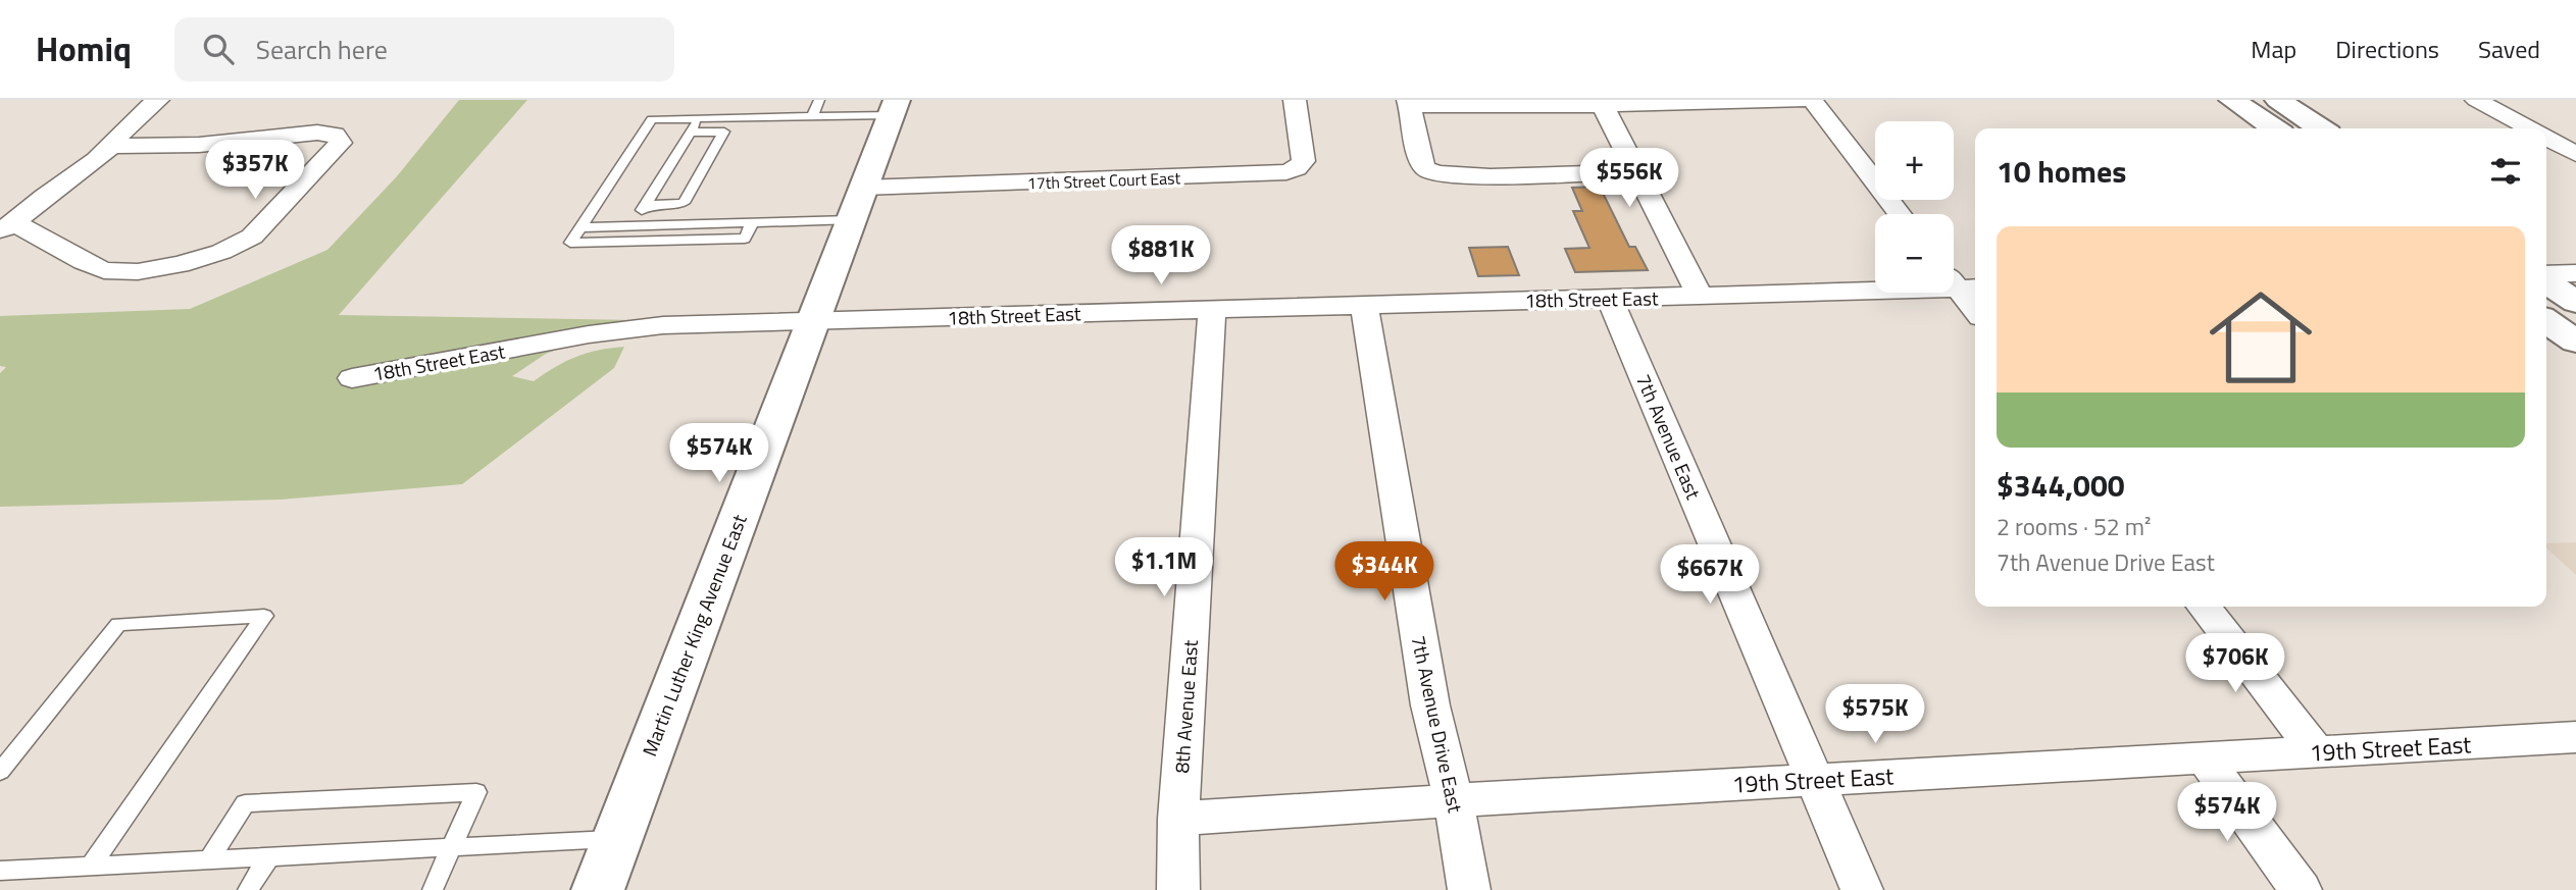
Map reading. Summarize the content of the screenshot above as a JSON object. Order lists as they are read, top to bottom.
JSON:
{
  "streets": {
    "street": [
      "17th Street Court East",
      "18th Street East",
      "7th Avenue East",
      "Martin Luther King Avenue East",
      "8th Avenue East",
      "7th Avenue Drive East",
      "19th Street East"
    ]
  },
  "crossings": [
    ["17th Street Court East", "Martin Luther King Avenue East"],
    ["18th Street East", "7th Avenue East"],
    ["18th Street East", "Martin Luther King Avenue East"],
    ["18th Street East", "8th Avenue East"],
    ["18th Street East", "7th Avenue Drive East"],
    ["7th Avenue East", "19th Street East"],
    ["8th Avenue East", "19th Street East"],
    ["7th Avenue Drive East", "19th Street East"]
  ],
  "page": {
    "header": "Homiq",
    "search": "Search here",
    "nav": ["Map", "Directions", "Saved"],
    "map_buttons": ["+", "−"],
    "heading": "10 homes",
    "price": [
      "$357K",
      "$556K",
      "$881K",
      "$574K",
      "$1.1M",
      "$344K",
      "$667K",
      "$706K",
      "$575K",
      "$574K"
    ],
    "list": [
      {
        "name": "$344,000",
        "note": "2 rooms · 52 m² · 7th Avenue Drive East"
      }
    ]
  }
}
